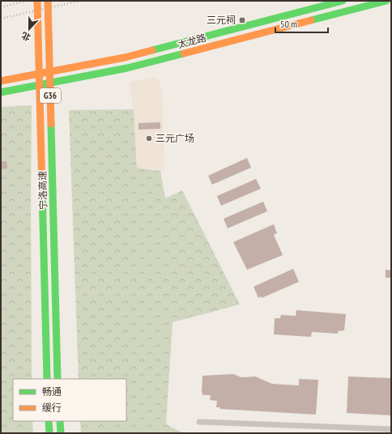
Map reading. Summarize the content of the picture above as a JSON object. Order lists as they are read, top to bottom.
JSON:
{
  "streets": {
    "main road": ["太龙路", "G36", "宁洛高速"]
  },
  "places": {
    "transit": ["三元祠"],
    "other": ["三元广场"]
  },
  "legend": ["畅通", "缓行"],
  "scale_bar": "50 m",
  "north": "bottom"
}
